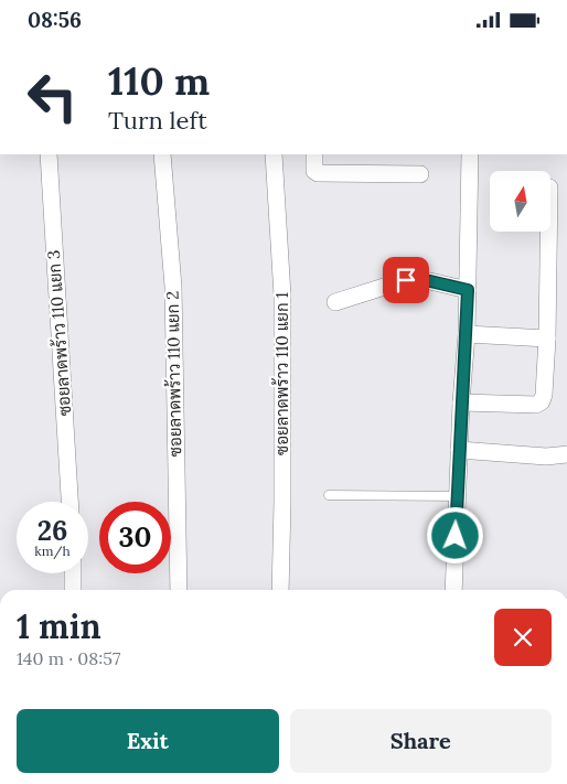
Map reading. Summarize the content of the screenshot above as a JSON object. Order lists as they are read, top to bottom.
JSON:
{
  "streets": {
    "street": ["ซอยลาดพร้าว 110 แยก 3", "ซอยลาดพร้าว 110 แยก 2", "ซอยลาดพร้าว 110 แยก 1"]
  },
  "north": "top",
  "page": {
    "status": "08:56",
    "turn": ["110 m", "Turn left"],
    "speed": "26 km/h",
    "limit": "30",
    "heading": ["1 min", "140 m · 08:57"],
    "buttons": ["Exit", "Share"]
  }
}
